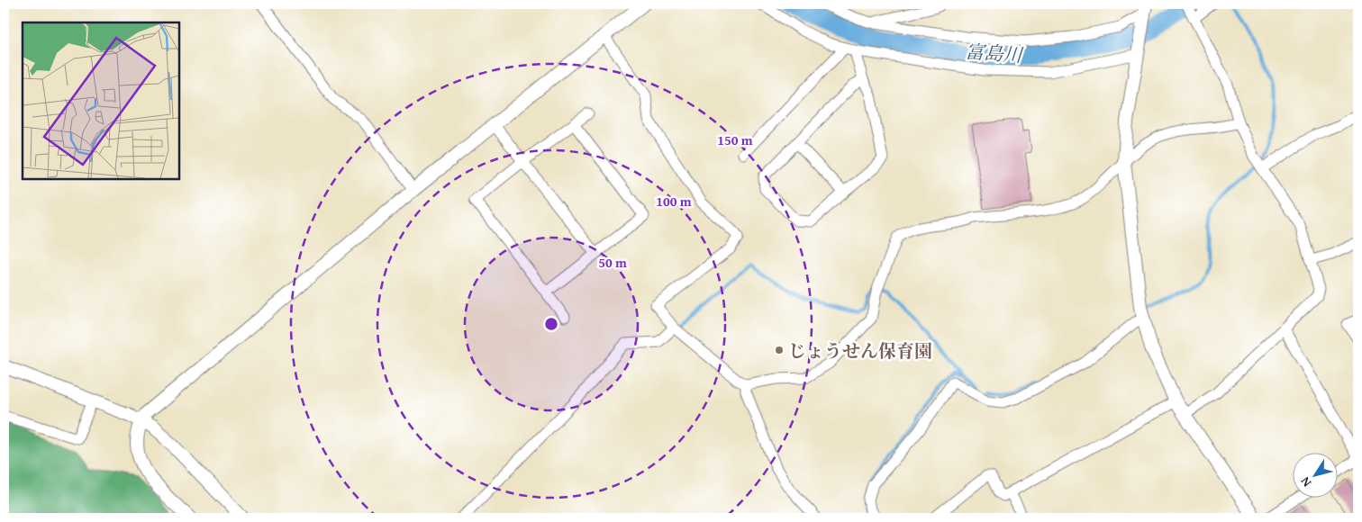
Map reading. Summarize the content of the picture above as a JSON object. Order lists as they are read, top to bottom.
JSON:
{
  "water": ["富島川"],
  "places": ["じょうせん保育園"],
  "north": "bottom left",
  "rings": ["150 m", "100 m", "50 m"]
}
